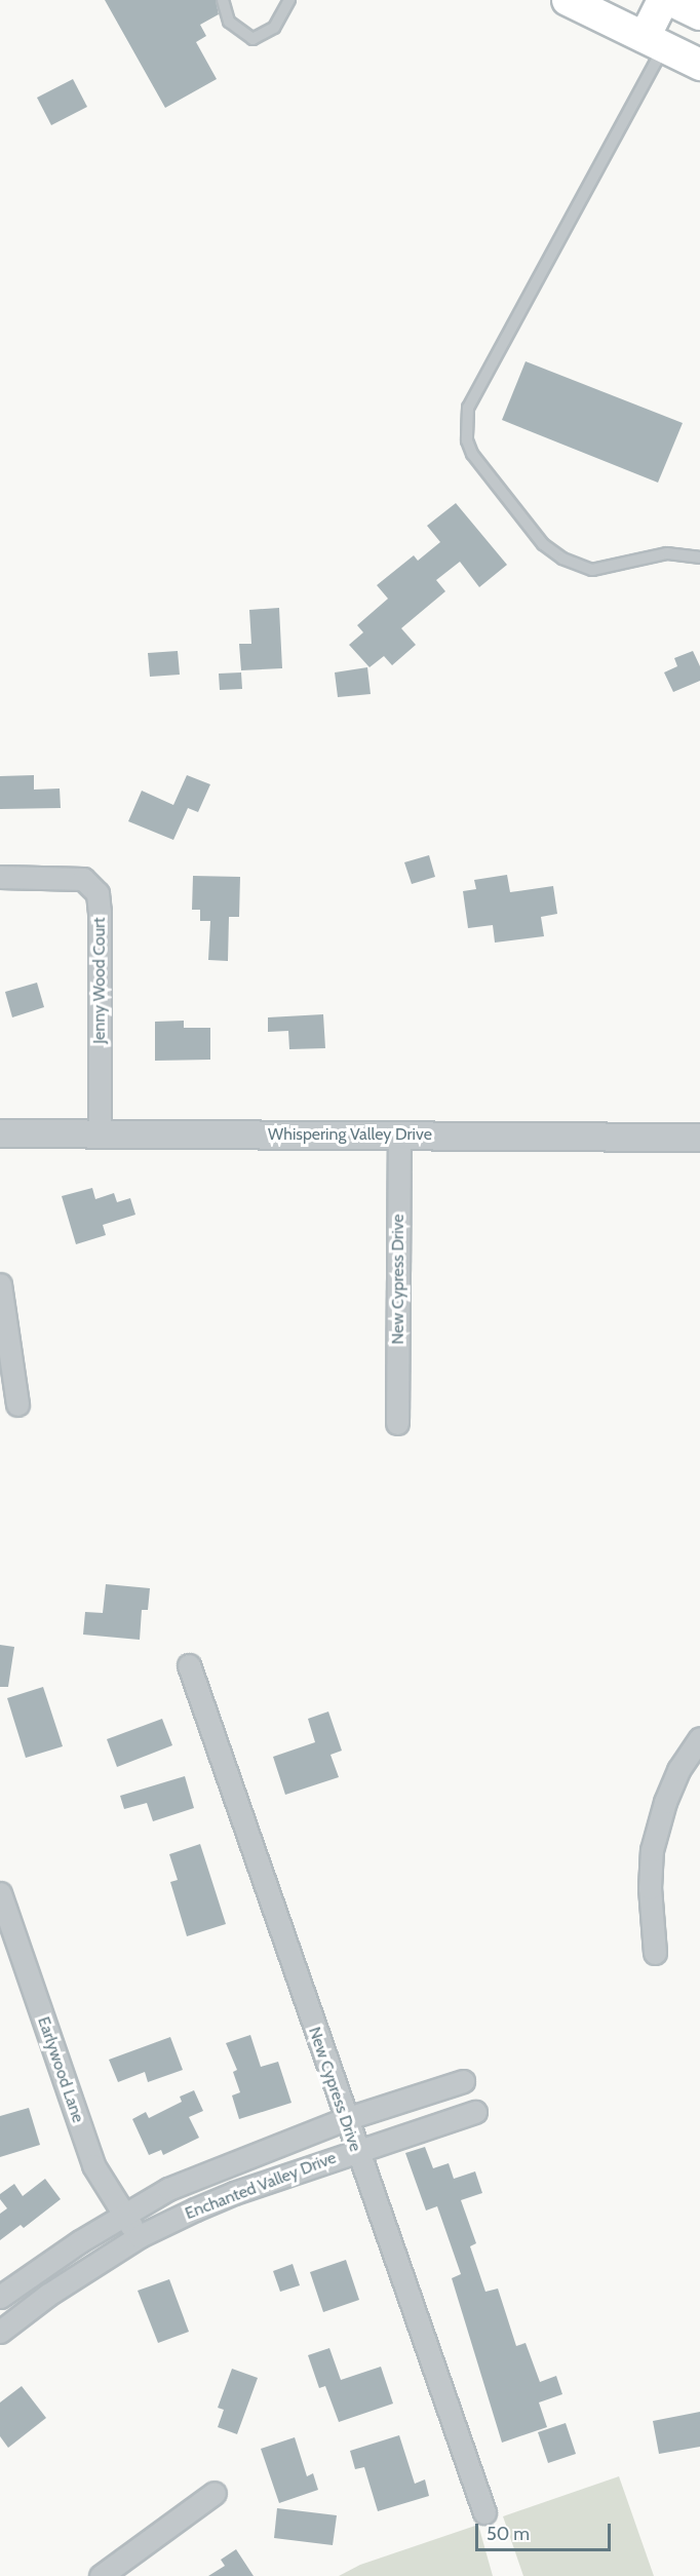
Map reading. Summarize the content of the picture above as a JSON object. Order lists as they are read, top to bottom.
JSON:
{
  "streets": {
    "street": [
      "Jenny Wood Court",
      "Whispering Valley Drive",
      "New Cypress Drive",
      "Earlywood Lane",
      "Enchanted Valley Drive"
    ]
  },
  "crossings": [
    ["Jenny Wood Court", "Whispering Valley Drive"],
    ["Whispering Valley Drive", "New Cypress Drive"],
    ["New Cypress Drive", "Enchanted Valley Drive"],
    ["Earlywood Lane", "Enchanted Valley Drive"]
  ],
  "scale_bar": "50 m"
}
